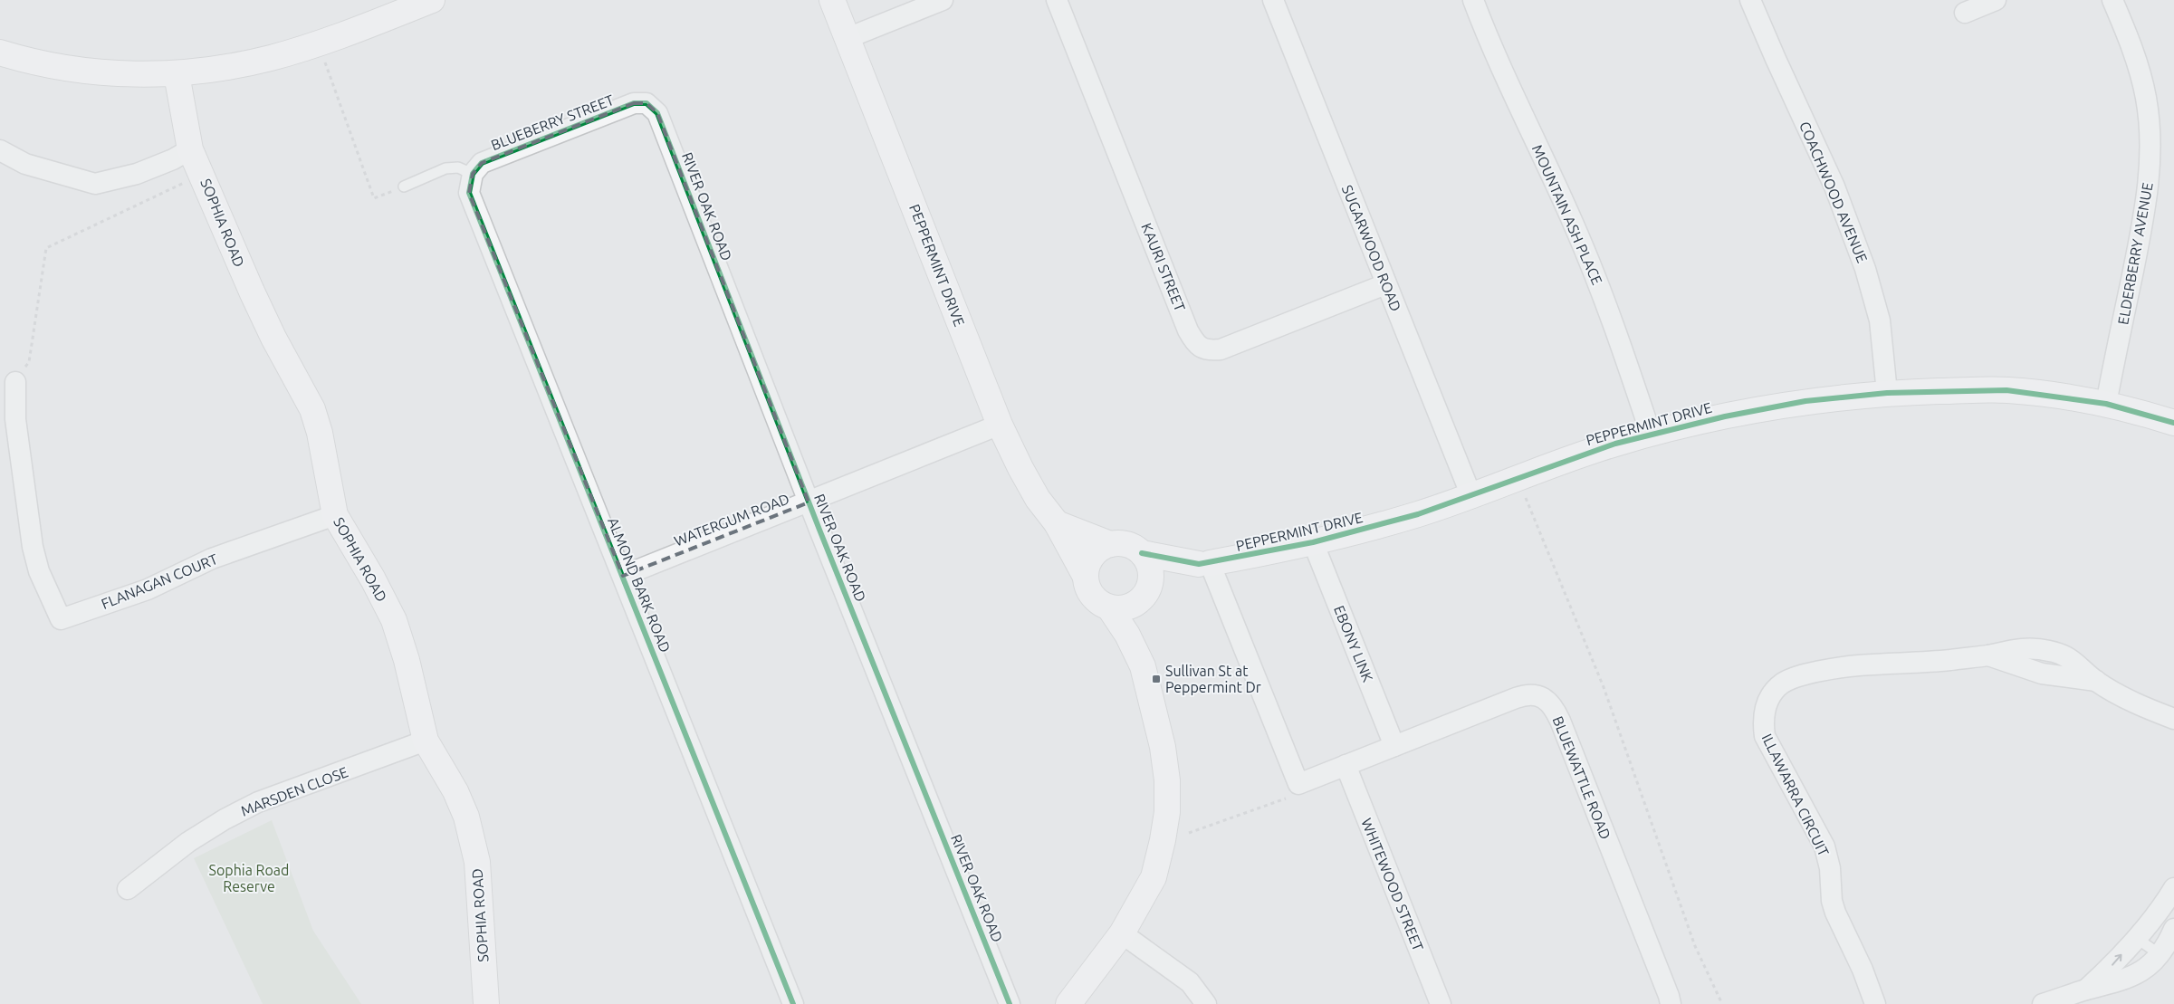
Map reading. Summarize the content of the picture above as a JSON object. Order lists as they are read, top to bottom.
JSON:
{
  "streets": {
    "street": [
      "BLUEBERRY STREET",
      "COACHWOOD AVENUE",
      "RIVER OAK ROAD",
      "MOUNTAIN ASH PLACE",
      "SOPHIA ROAD",
      "SUGARWOOD ROAD",
      "ELDERBERRY AVENUE",
      "PEPPERMINT DRIVE",
      "KAURI STREET",
      "WATERGUM ROAD",
      "FLANAGAN COURT",
      "ALMOND BARK ROAD",
      "EBONY LINK",
      "BLUEWATTLE ROAD",
      "MARSDEN CLOSE",
      "ILLAWARRA CIRCUIT",
      "WHITEWOOD STREET"
    ]
  },
  "crossings": [
    ["BLUEBERRY STREET", "RIVER OAK ROAD"],
    ["BLUEBERRY STREET", "ALMOND BARK ROAD"],
    ["COACHWOOD AVENUE", "PEPPERMINT DRIVE"],
    ["RIVER OAK ROAD", "WATERGUM ROAD"],
    ["MOUNTAIN ASH PLACE", "PEPPERMINT DRIVE"],
    ["SOPHIA ROAD", "FLANAGAN COURT"],
    ["SOPHIA ROAD", "MARSDEN CLOSE"],
    ["SUGARWOOD ROAD", "PEPPERMINT DRIVE"],
    ["SUGARWOOD ROAD", "KAURI STREET"],
    ["ELDERBERRY AVENUE", "PEPPERMINT DRIVE"],
    ["PEPPERMINT DRIVE", "WATERGUM ROAD"],
    ["PEPPERMINT DRIVE", "EBONY LINK"],
    ["PEPPERMINT DRIVE", "BLUEWATTLE ROAD"],
    ["WATERGUM ROAD", "ALMOND BARK ROAD"],
    ["EBONY LINK", "BLUEWATTLE ROAD"],
    ["BLUEWATTLE ROAD", "WHITEWOOD STREET"]
  ],
  "parks": ["Sophia Road Reserve"],
  "places": {
    "transit": ["Sullivan St at Peppermint Dr"]
  }
}
